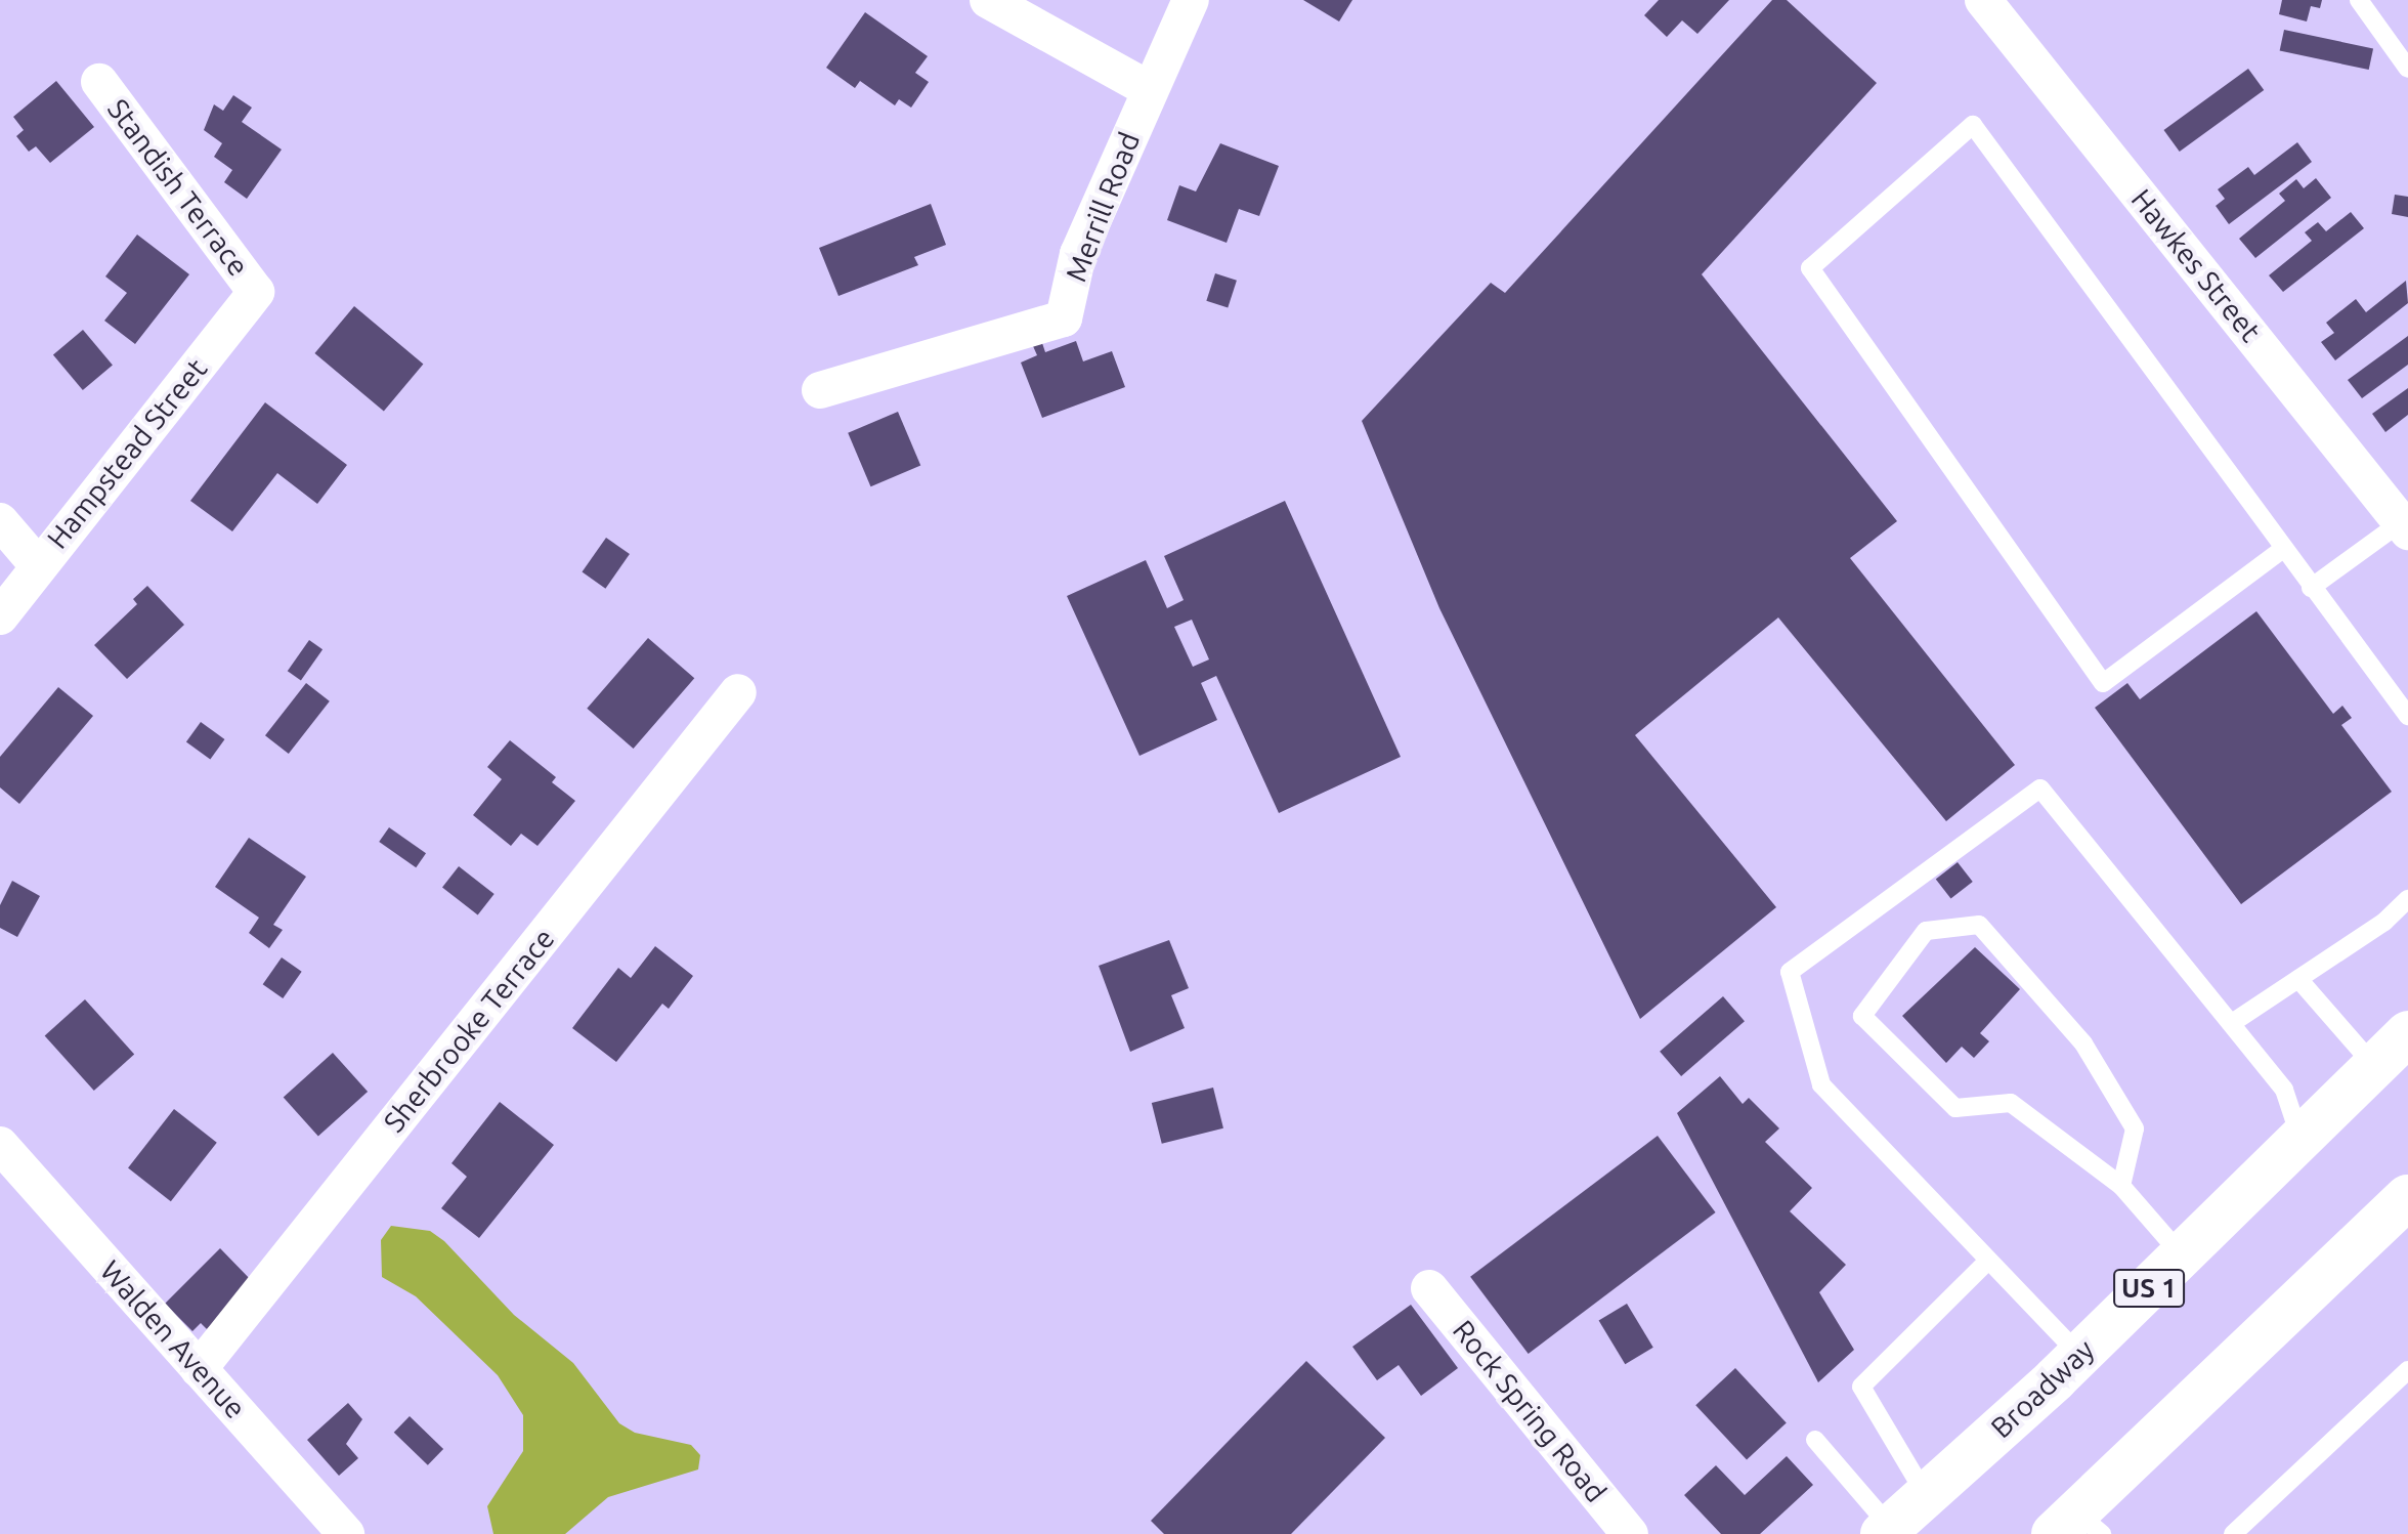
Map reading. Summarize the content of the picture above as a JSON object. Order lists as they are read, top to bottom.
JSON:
{
  "streets": {
    "highway": ["US 1", "Broadway"],
    "street": [
      "Standish Terrace",
      "Merrill Road",
      "Hawkes Street",
      "Hampstead Street",
      "Sherbrooke Terrace",
      "Walden Avenue",
      "Rock Spring Road"
    ]
  },
  "crossings": [
    ["Standish Terrace", "Hampstead Street"],
    ["Sherbrooke Terrace", "Walden Avenue"]
  ]
}
